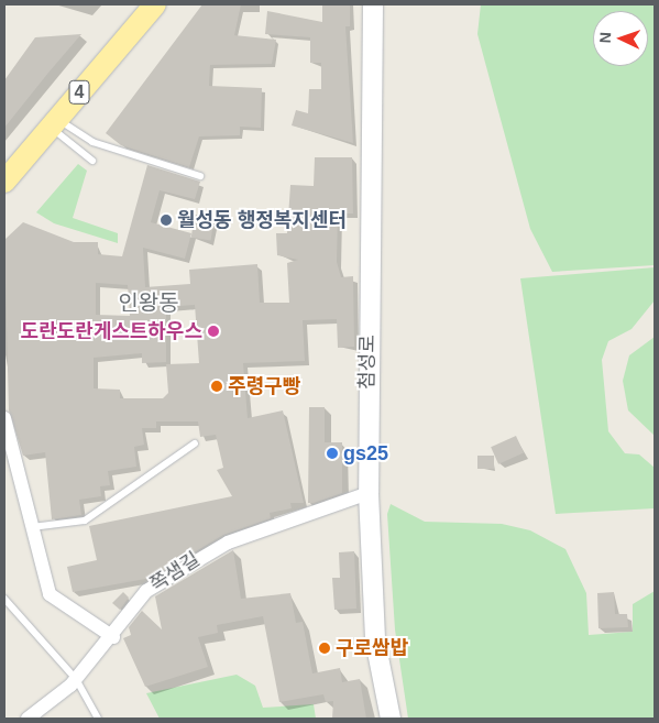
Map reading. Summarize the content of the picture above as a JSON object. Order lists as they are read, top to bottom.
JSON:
{
  "streets": {
    "main road": ["4"],
    "street": ["첨성로", "쪽샘길"]
  },
  "crossings": [
    ["첨성로", "쪽샘길"]
  ],
  "districts": ["인왕동"],
  "places": [
    "월성동 행정복지센터",
    "도란도란게스트하우스",
    "주령구빵",
    "gs25",
    "구로쌈밥"
  ],
  "north": "left"
}
